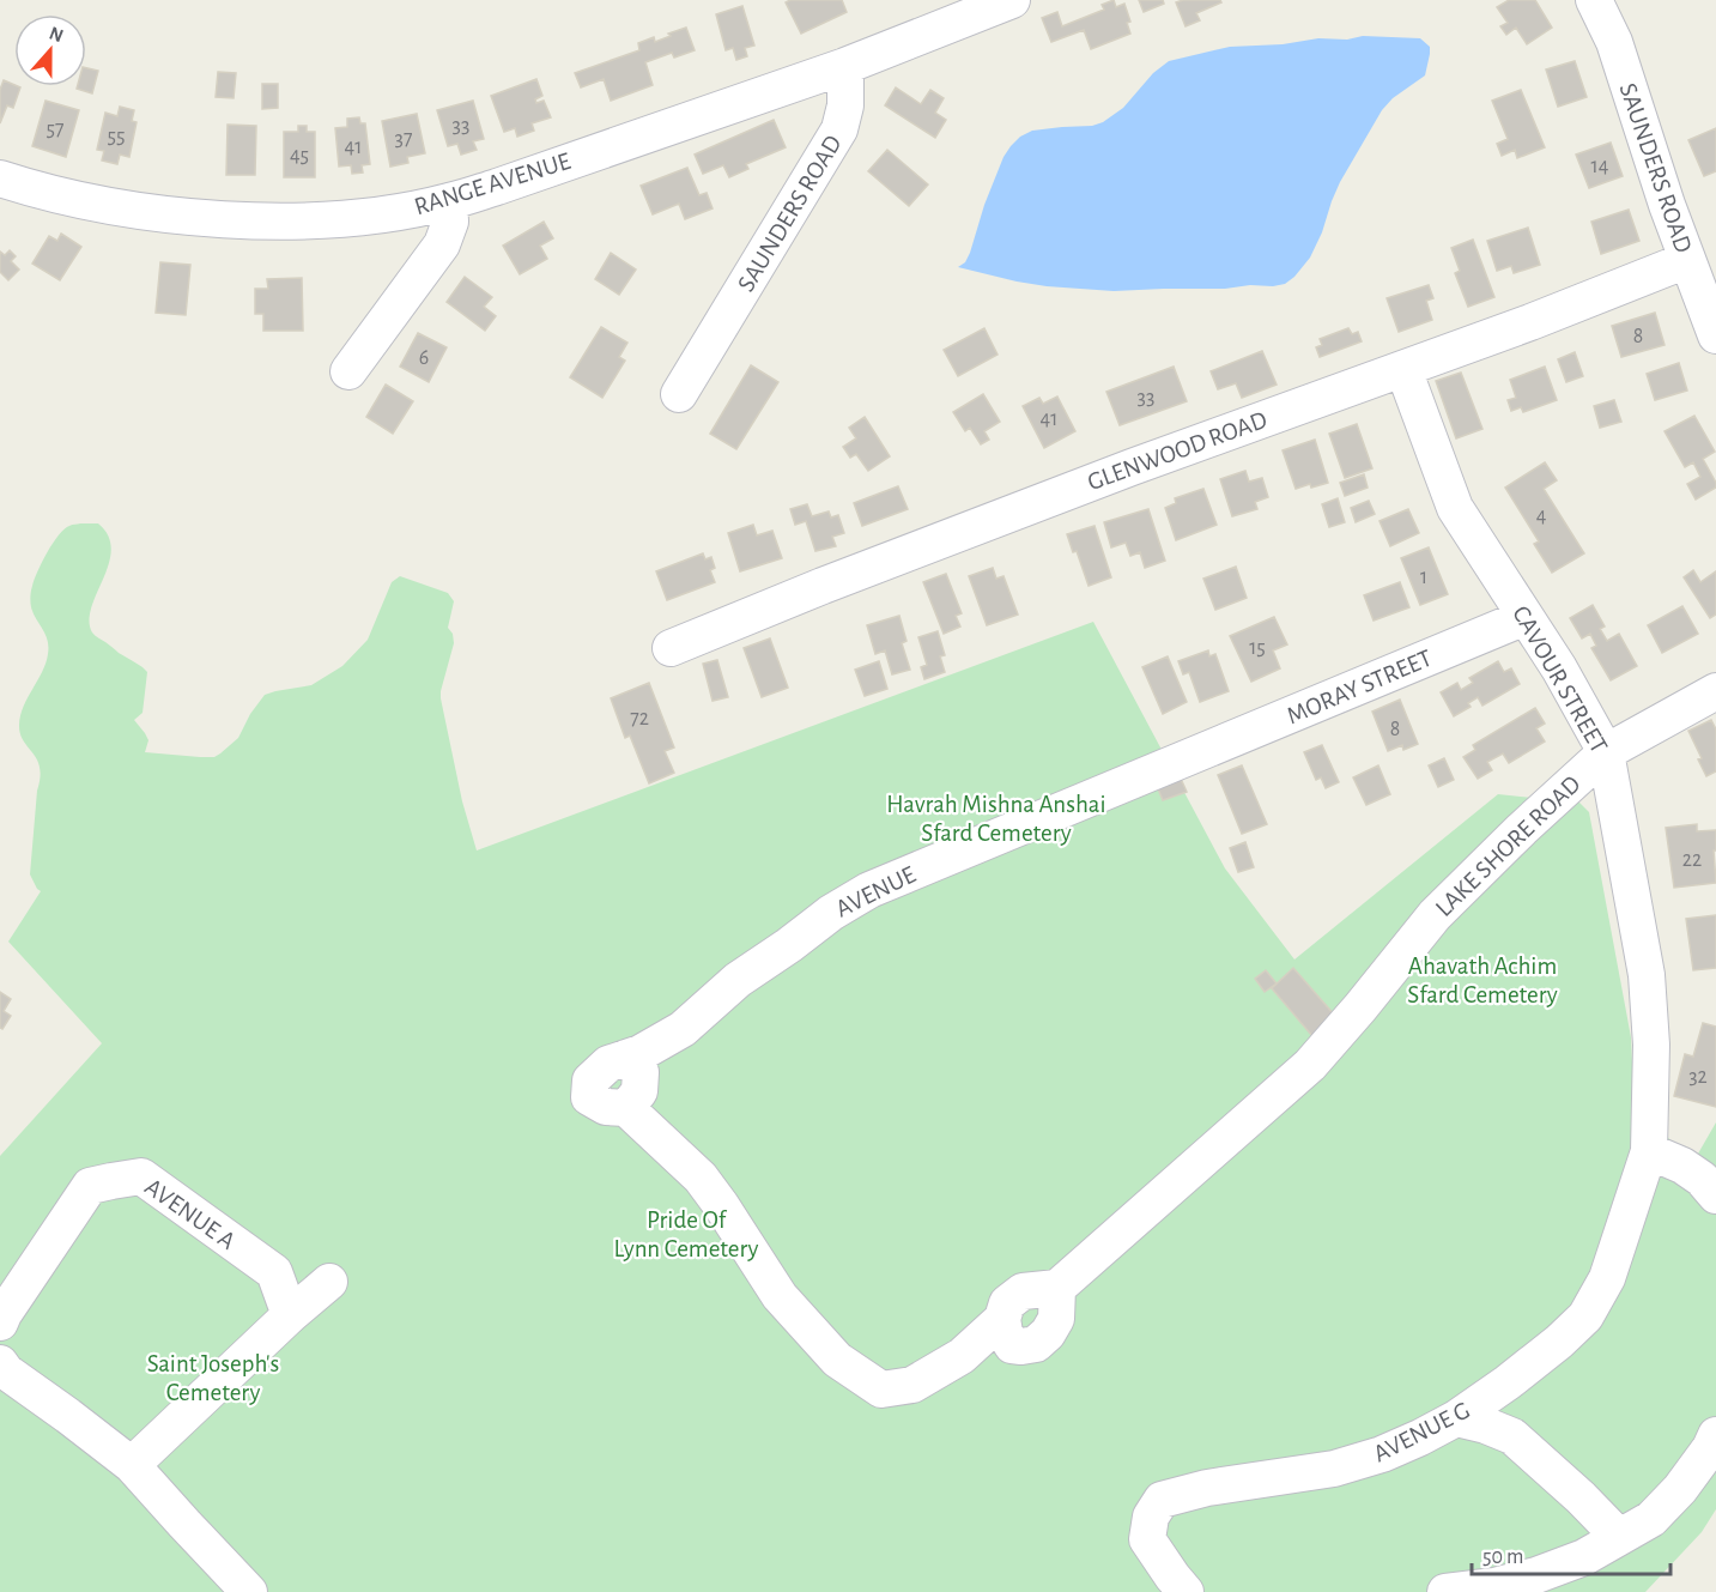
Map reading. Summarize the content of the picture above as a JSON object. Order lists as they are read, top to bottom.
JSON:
{
  "streets": {
    "street": [
      "SAUNDERS ROAD",
      "RANGE AVENUE",
      "GLENWOOD ROAD",
      "CAVOUR STREET",
      "MORAY STREET",
      "LAKE SHORE ROAD",
      "AVENUE",
      "AVENUE A",
      "AVENUE G"
    ]
  },
  "crossings": [
    ["SAUNDERS ROAD", "RANGE AVENUE"],
    ["SAUNDERS ROAD", "GLENWOOD ROAD"],
    ["GLENWOOD ROAD", "CAVOUR STREET"],
    ["CAVOUR STREET", "MORAY STREET"],
    ["CAVOUR STREET", "LAKE SHORE ROAD"],
    ["CAVOUR STREET", "AVENUE G"],
    ["MORAY STREET", "AVENUE"],
    ["LAKE SHORE ROAD", "AVENUE"]
  ],
  "parks": [
    "Havrah Mishna Anshai Sfard Cemetery",
    "Ahavath Achim Sfard Cemetery",
    "Pride Of Lynn Cemetery",
    "Saint Joseph's Cemetery"
  ],
  "house_numbers": [
    "33",
    "57",
    "55",
    "37",
    "41",
    "45",
    "14",
    "8",
    "6",
    "33",
    "41",
    "4",
    "1",
    "15",
    "72",
    "8",
    "22",
    "32"
  ],
  "scale_bar": "50 m",
  "north": "top"
}
